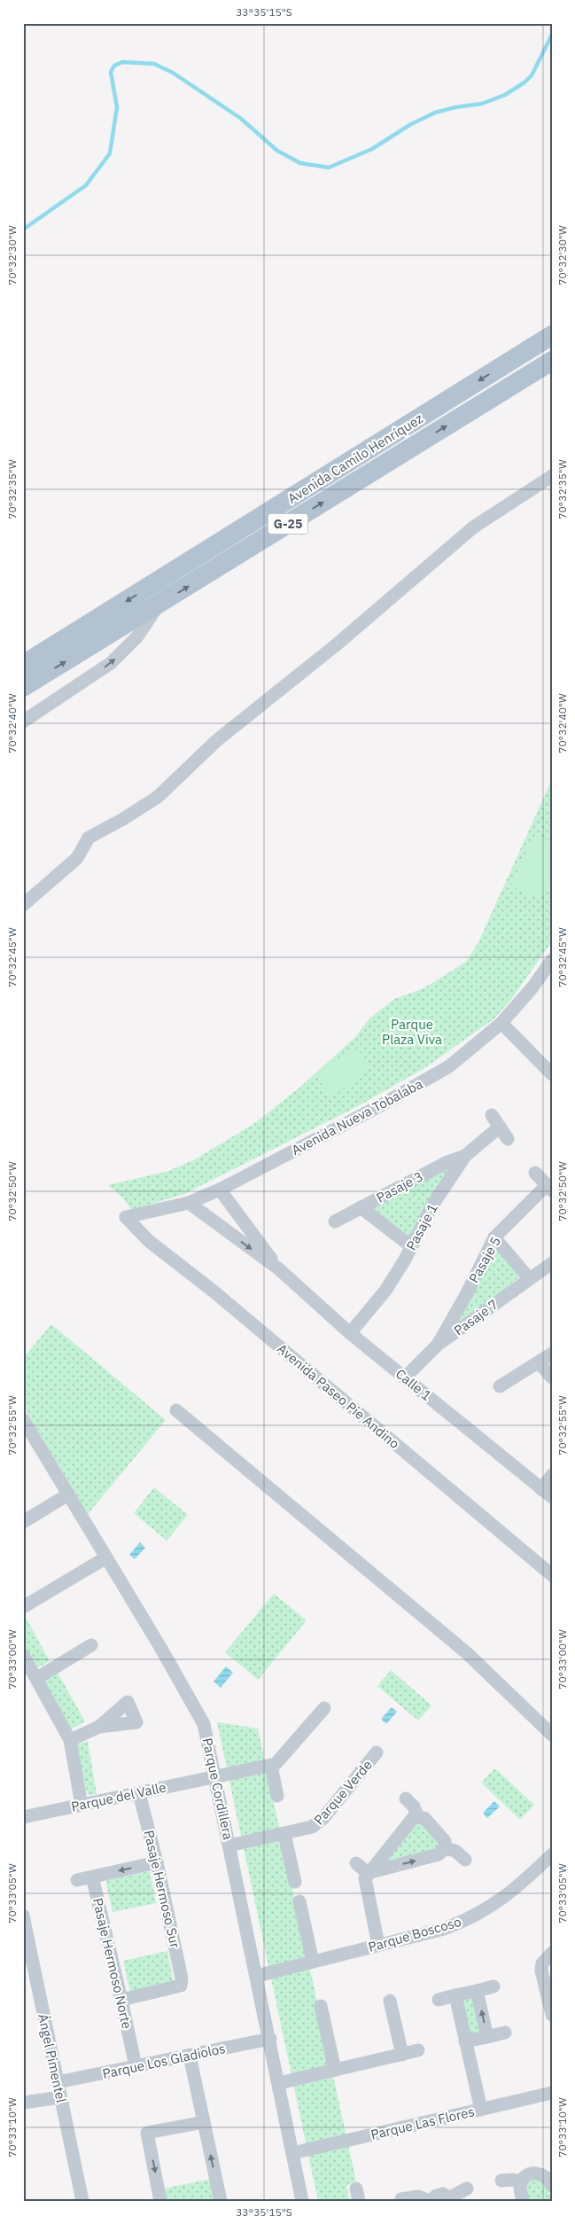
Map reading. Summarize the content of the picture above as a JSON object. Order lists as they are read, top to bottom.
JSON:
{
  "streets": {
    "main road": ["Avenida Camilo Henríquez", "G-25"],
    "street": [
      "Avenida Nueva Tobalaba",
      "Pasaje 3",
      "Pasaje 1",
      "Pasaje 5",
      "Pasaje 7",
      "Calle 1",
      "Avenida Paseo Pie Andino",
      "Parque Cordillera",
      "Parque Verde",
      "Parque del Valle",
      "Pasaje Hermoso Sur",
      "Parque Boscoso",
      "Pasaje Hermoso Norte",
      "Ángel Pimentel",
      "Parque Los Gladiolos",
      "Parque Las Flores"
    ]
  },
  "crossings": [
    ["Avenida Nueva Tobalaba", "Calle 1"],
    ["Avenida Nueva Tobalaba", "Avenida Paseo Pie Andino"],
    ["Pasaje 3", "Pasaje 1"],
    ["Pasaje 1", "Calle 1"],
    ["Pasaje 5", "Pasaje 7"],
    ["Pasaje 7", "Calle 1"],
    ["Parque Cordillera", "Parque Verde"],
    ["Parque Cordillera", "Parque del Valle"],
    ["Parque Cordillera", "Parque Boscoso"],
    ["Parque Cordillera", "Parque Los Gladiolos"],
    ["Parque Cordillera", "Parque Las Flores"],
    ["Parque del Valle", "Pasaje Hermoso Sur"],
    ["Pasaje Hermoso Sur", "Pasaje Hermoso Norte"],
    ["Pasaje Hermoso Norte", "Parque Los Gladiolos"],
    ["Ángel Pimentel", "Parque Los Gladiolos"]
  ],
  "parks": ["Parque Plaza Viva"],
  "coordinates": [
    "33°35'15\"S",
    "70°32'30\"W",
    "70°32'35\"W",
    "70°32'40\"W",
    "70°32'45\"W",
    "70°32'50\"W",
    "70°32'55\"W",
    "70°33'00\"W",
    "70°33'05\"W",
    "70°33'10\"W"
  ]
}
